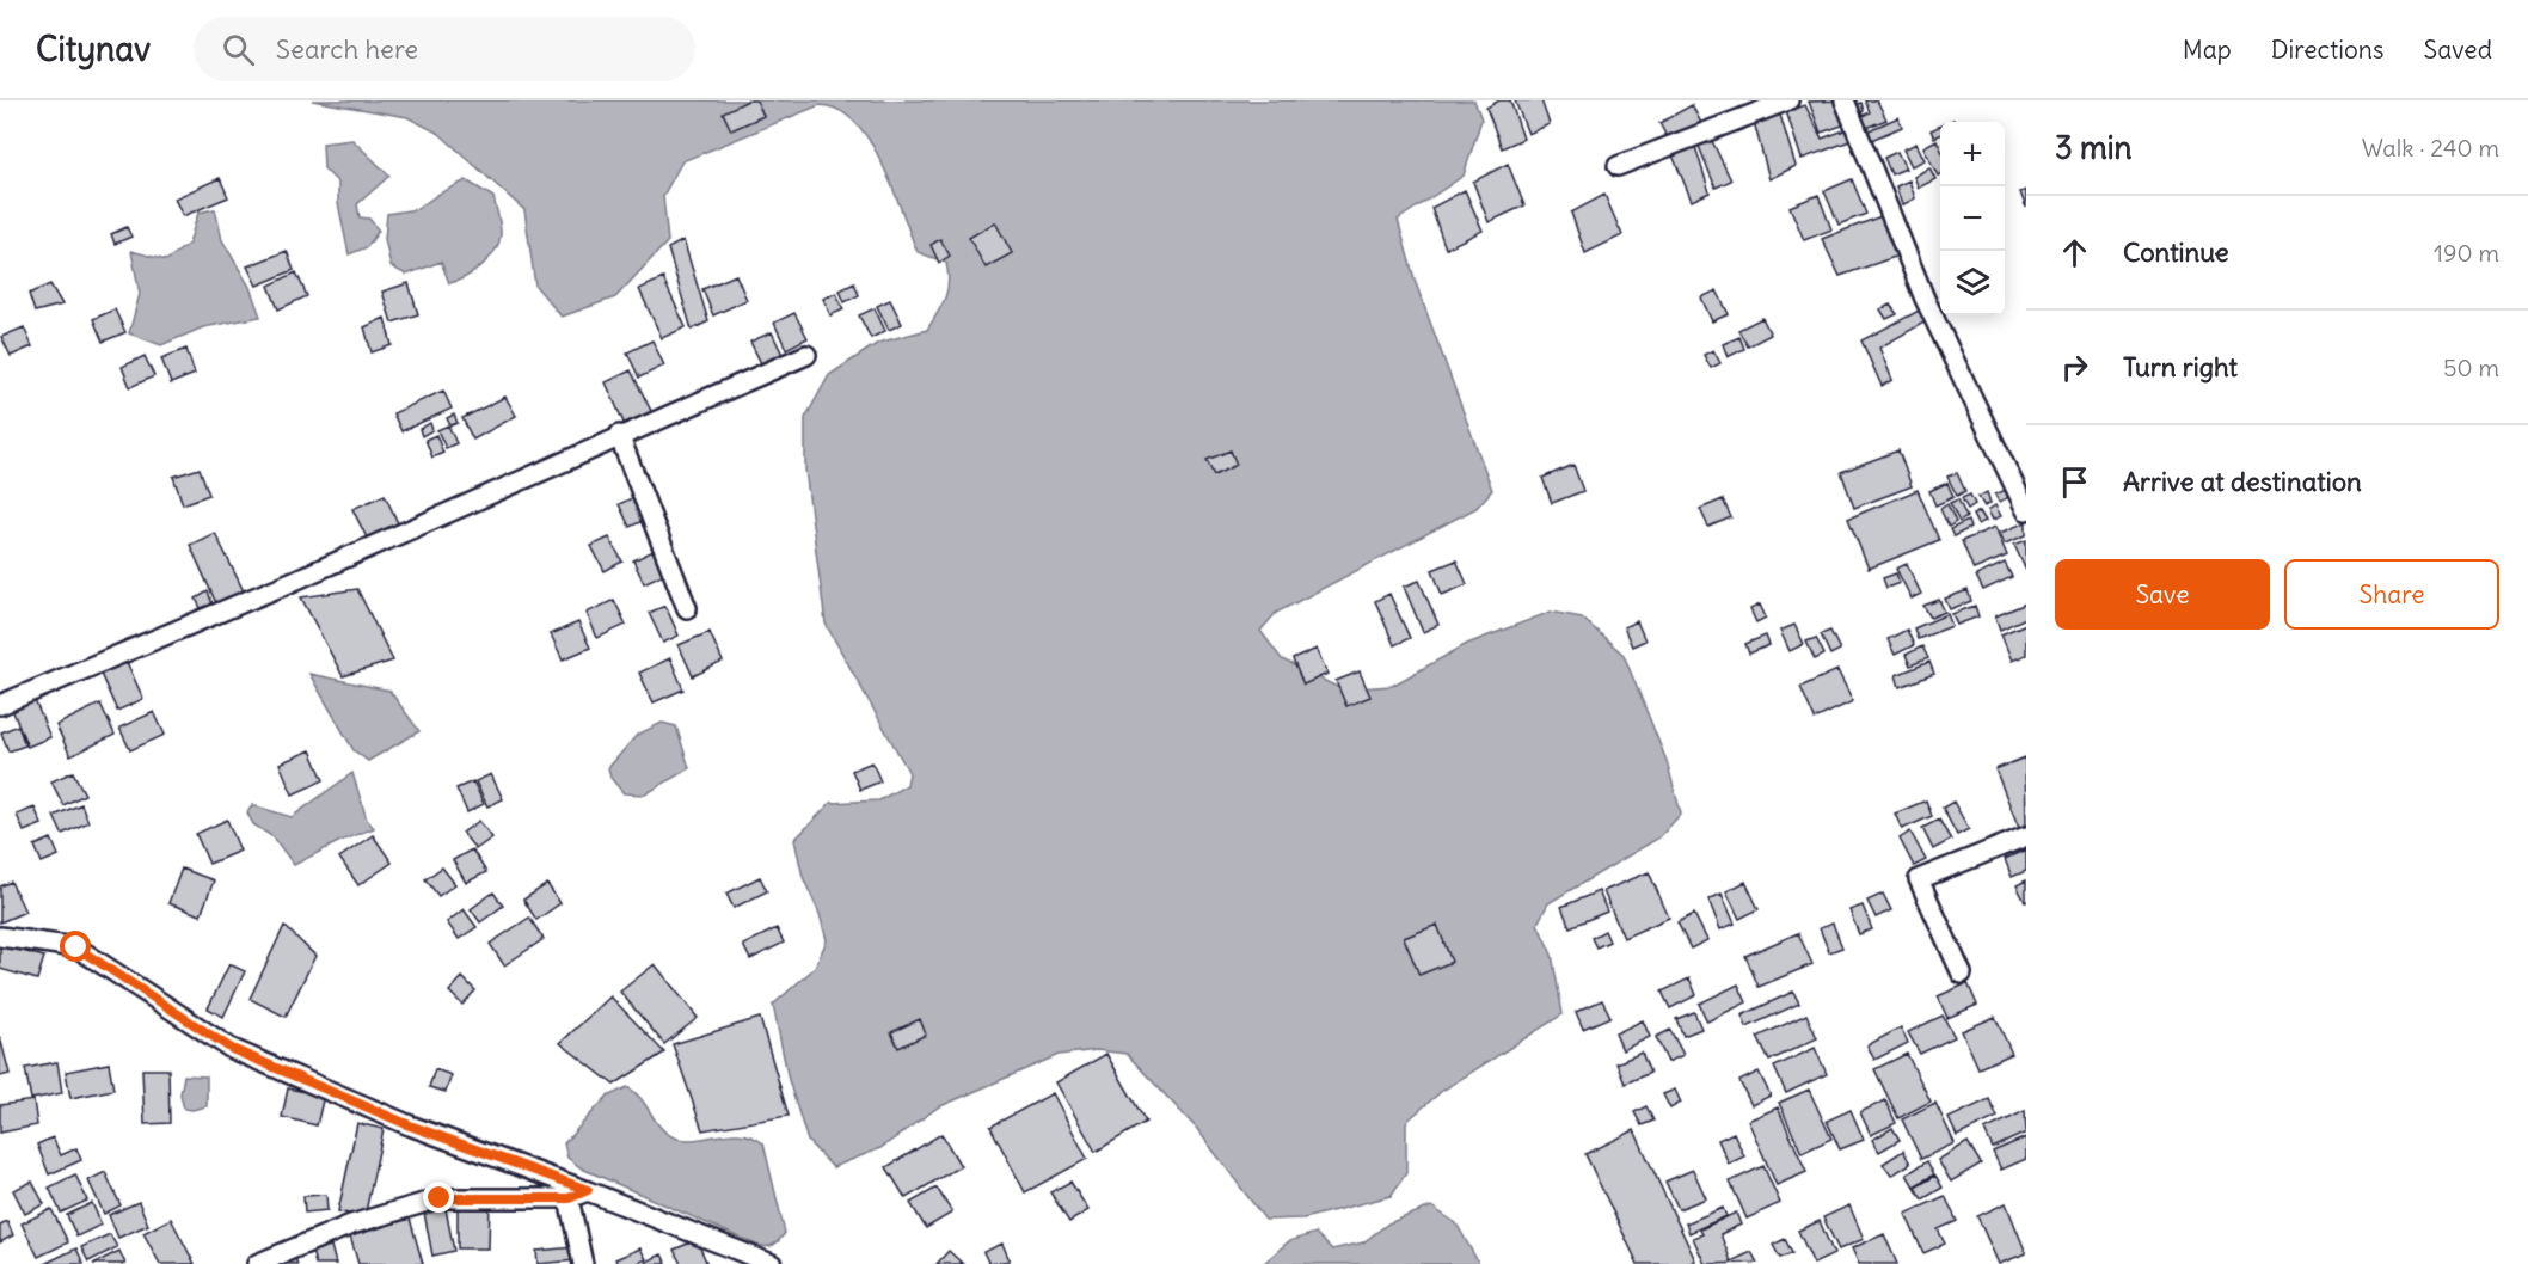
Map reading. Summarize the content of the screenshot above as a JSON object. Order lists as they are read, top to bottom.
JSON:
{
  "page": {
    "header": "Citynav",
    "search": "Search here",
    "nav": ["Map", "Directions", "Saved"],
    "heading": ["3 min", "Walk · 240 m"],
    "map_buttons": ["+", "−"],
    "list": [
      ["Continue", "190 m"],
      ["Turn right", "50 m"],
      "Arrive at destination"
    ],
    "buttons": ["Save", "Share"]
  }
}
